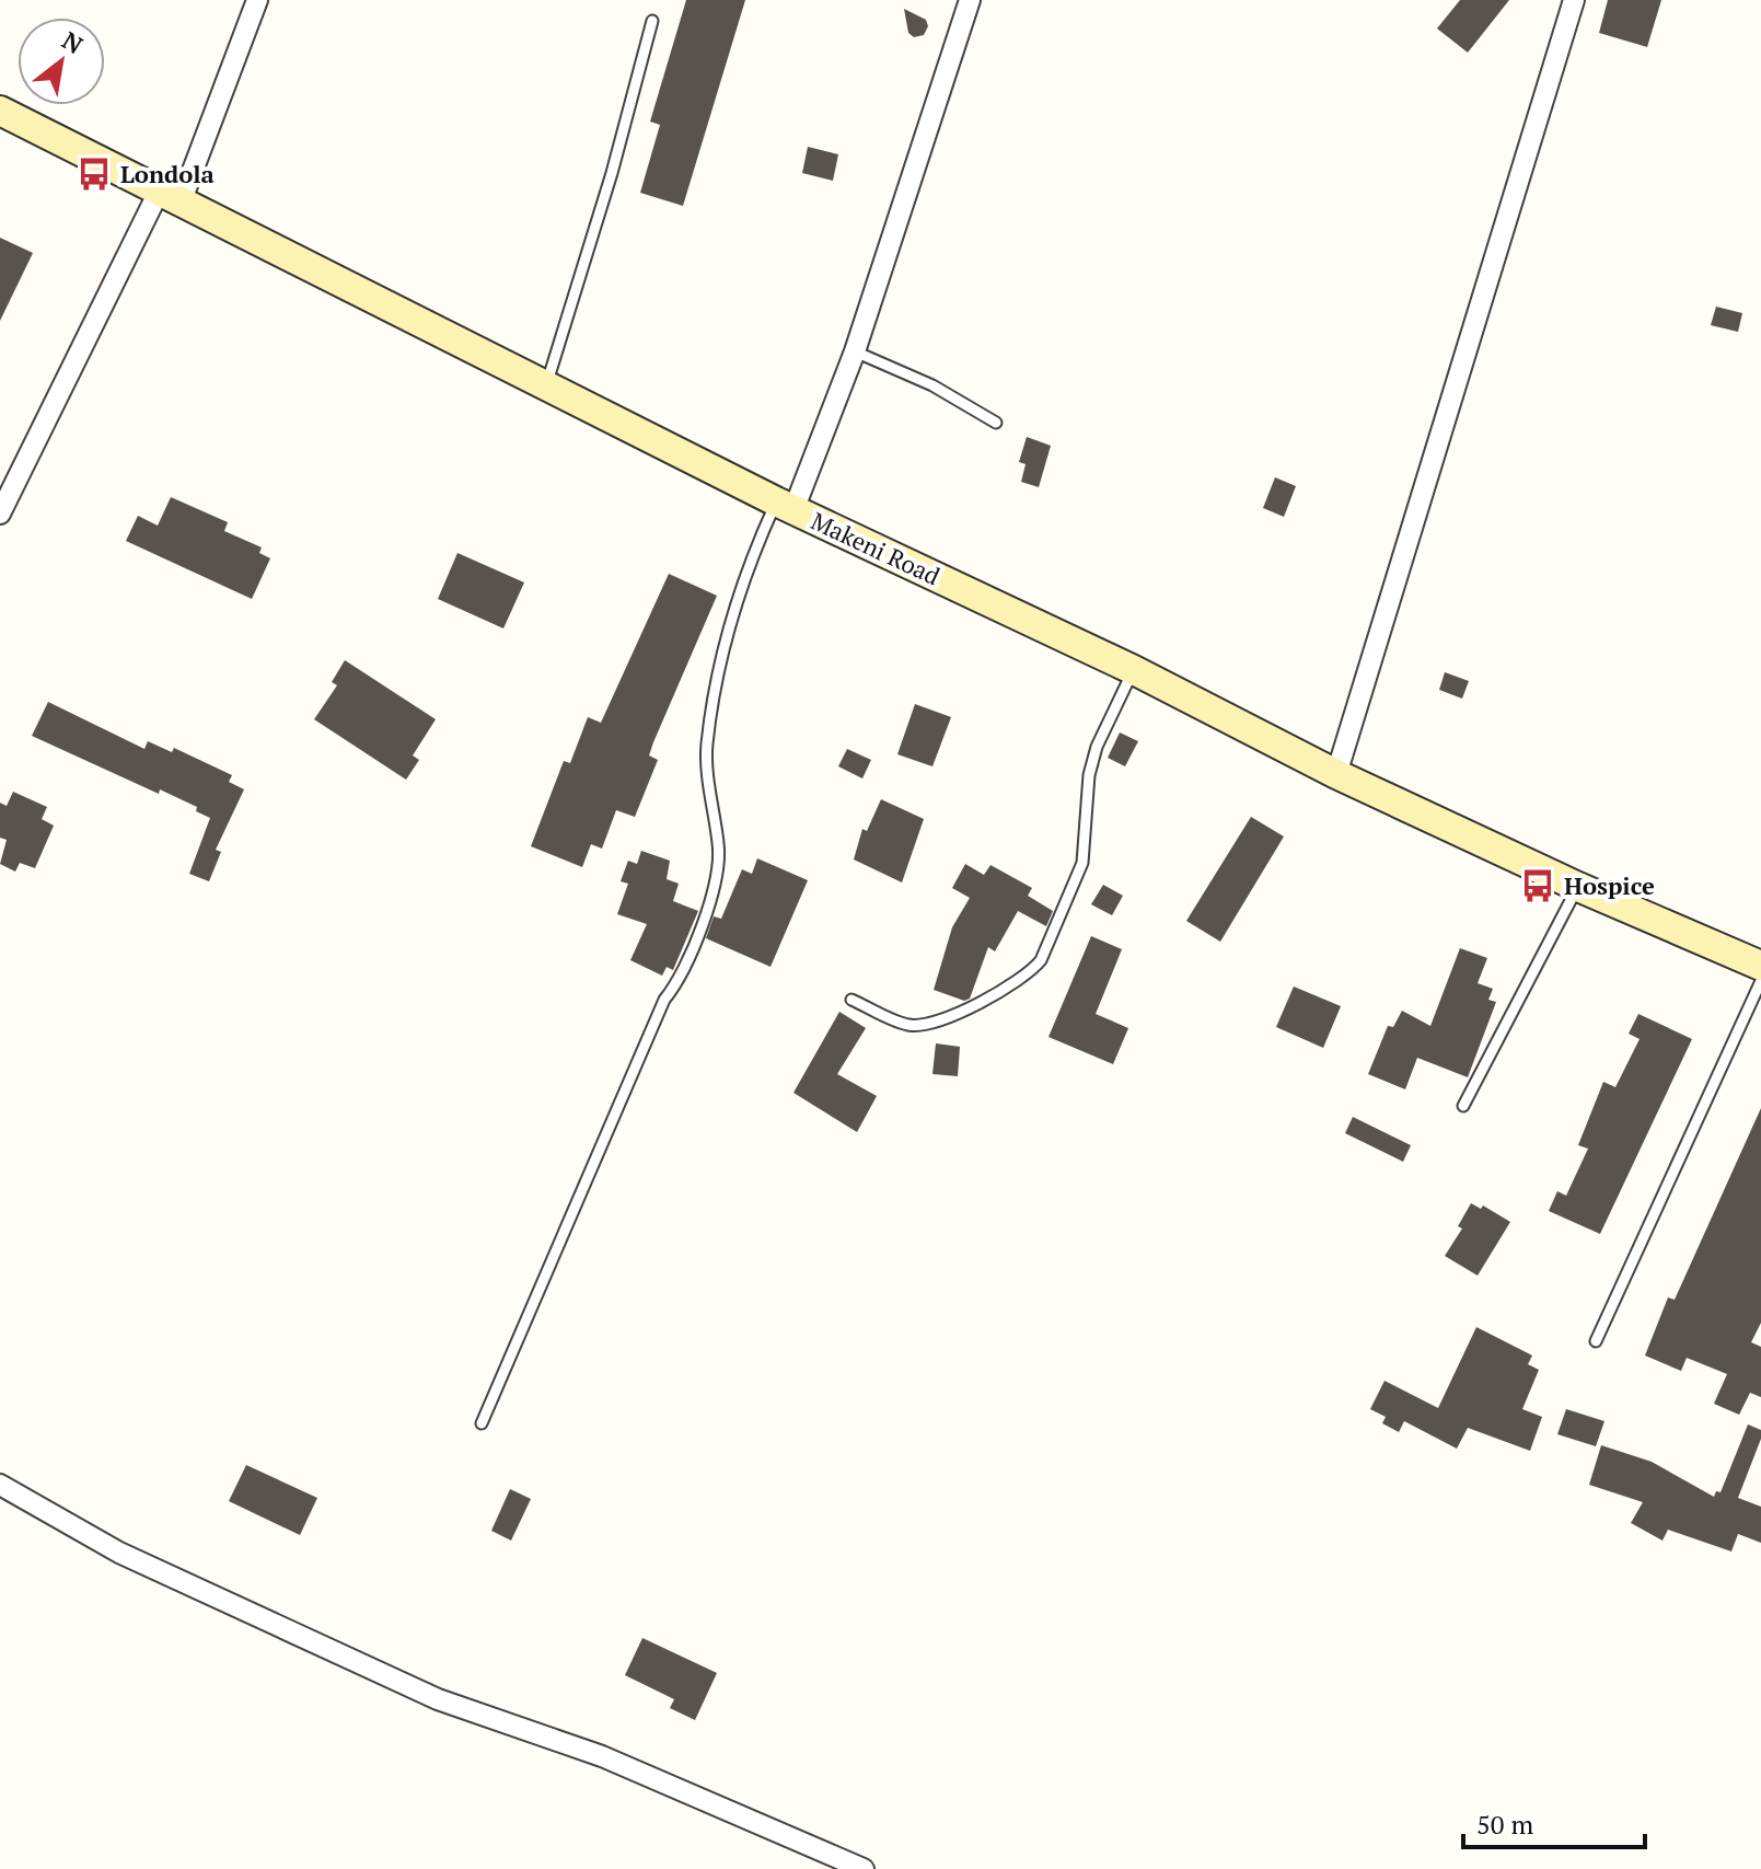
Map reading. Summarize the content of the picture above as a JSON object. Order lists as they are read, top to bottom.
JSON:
{
  "streets": {
    "main road": ["Makeni Road"]
  },
  "places": {
    "bus stop": ["Londola", "Hospice"]
  },
  "scale_bar": "50 m",
  "north": "top right"
}
